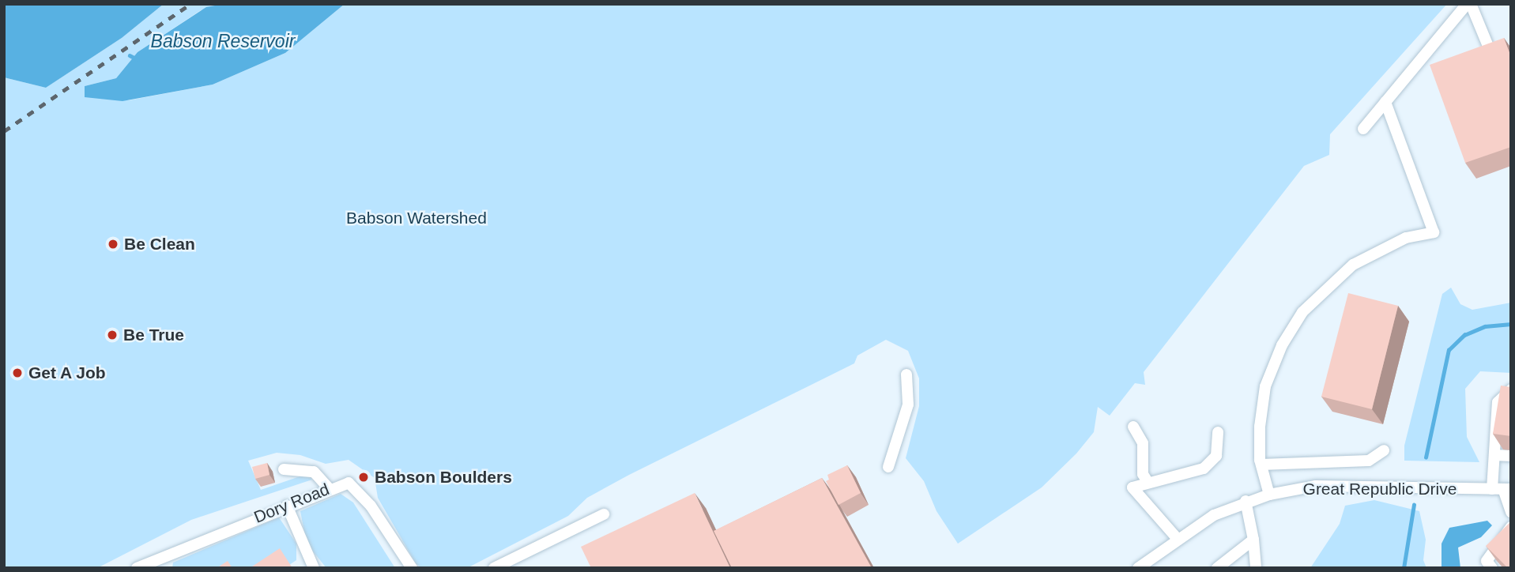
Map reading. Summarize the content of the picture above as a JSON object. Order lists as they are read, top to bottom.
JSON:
{
  "streets": {
    "street": ["Great Republic Drive", "Dory Road"]
  },
  "water": ["Babson Reservoir"],
  "parks": ["Babson Watershed"],
  "places": [
    "Be Clean",
    "Be True",
    "Get A Job",
    "Babson Boulders"
  ]
}
